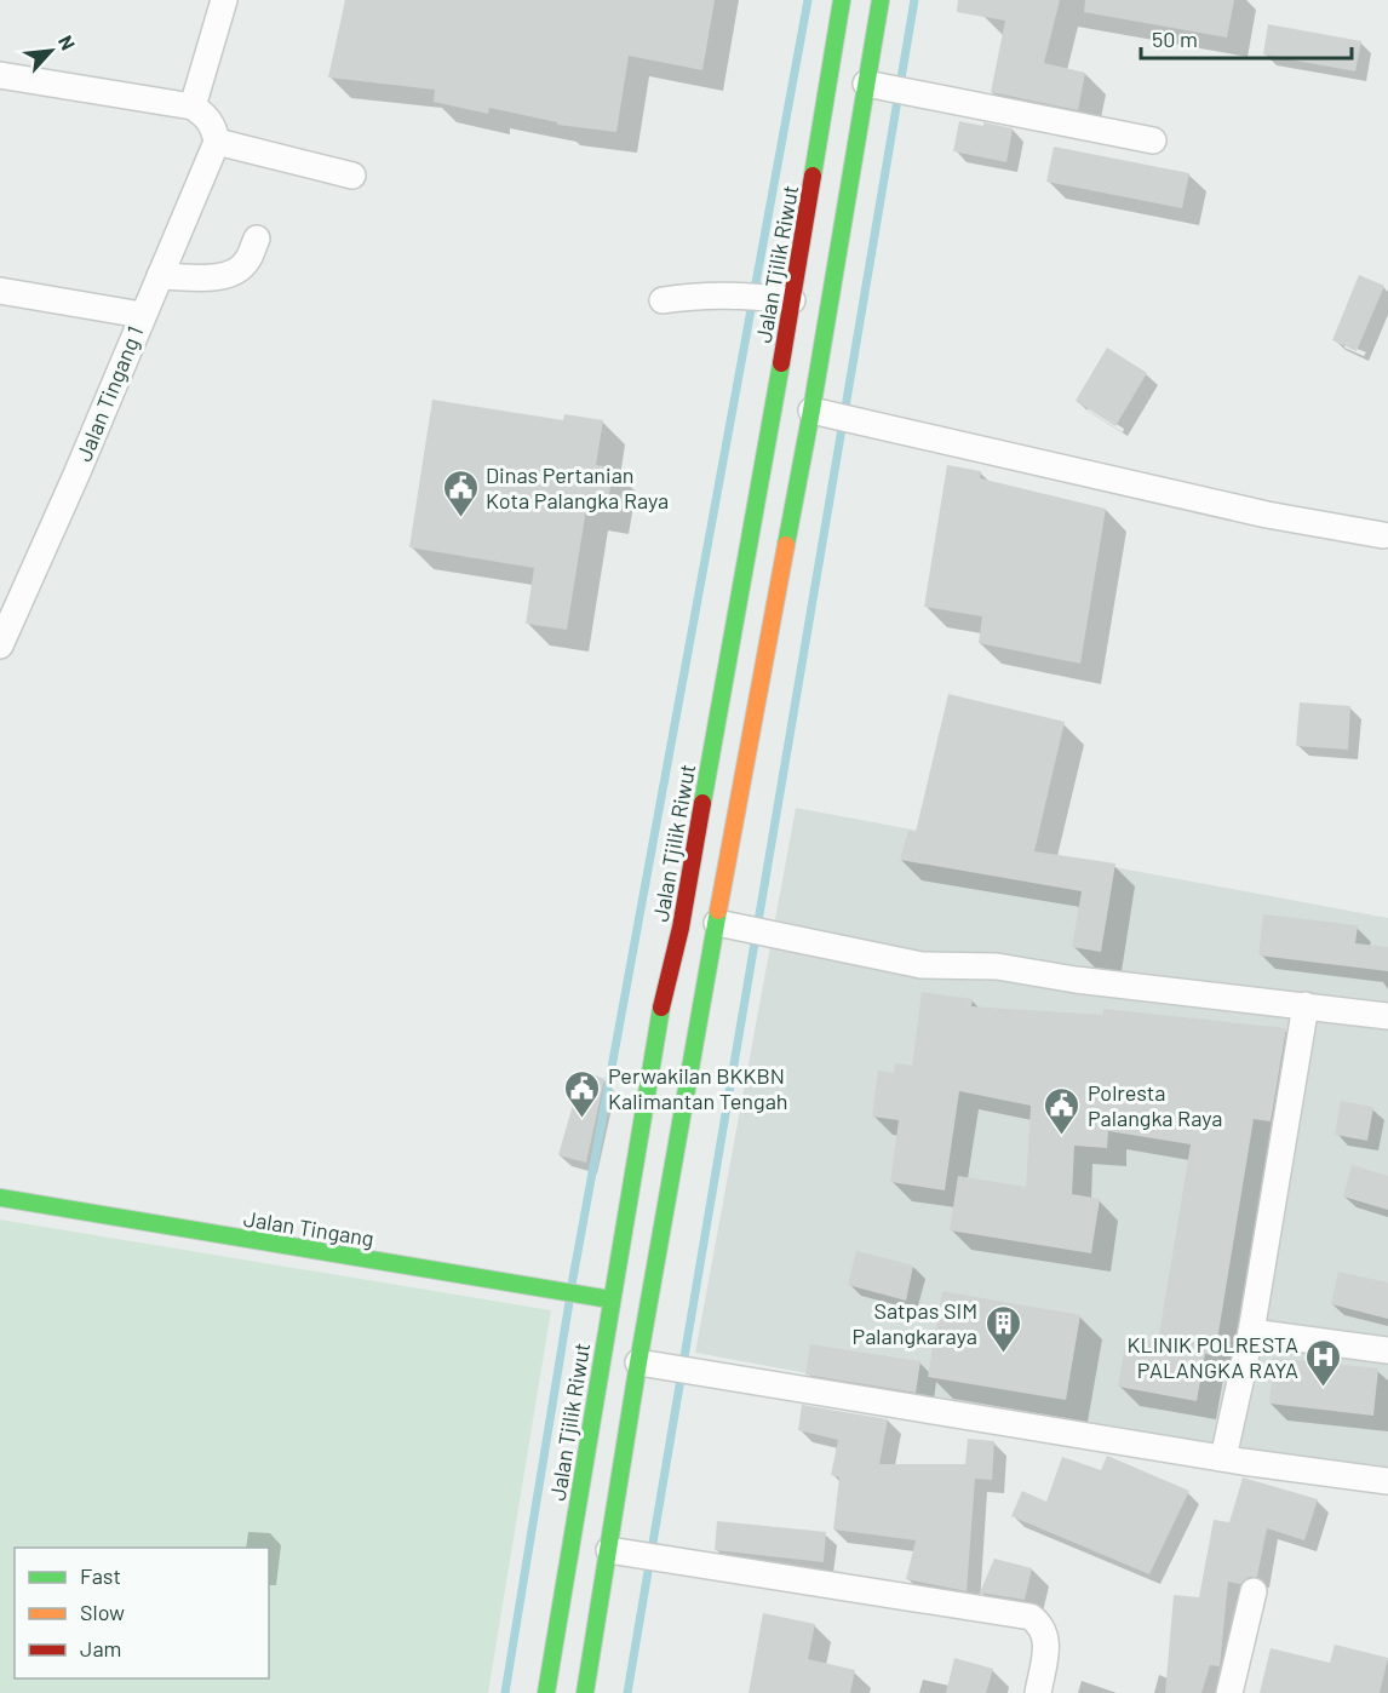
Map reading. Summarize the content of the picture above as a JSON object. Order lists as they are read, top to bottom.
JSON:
{
  "streets": {
    "main road": ["Jalan Tjilik Riwut", "Jalan Tingang"],
    "street": ["Jalan Tingang 1"]
  },
  "crossings": [
    ["Jalan Tjilik Riwut", "Jalan Tingang"]
  ],
  "places": {
    "public building": ["Dinas Pertanian Kota Palangka Raya", "Perwakilan BKKBN Kalimantan Tengah", "Polresta Palangka Raya"],
    "building": ["Satpas SIM Palangkaraya"],
    "hospital": ["KLINIK POLRESTA PALANGKA RAYA"]
  },
  "legend": ["Fast", "Slow", "Jam"],
  "scale_bar": "50 m",
  "north": "top right"
}
